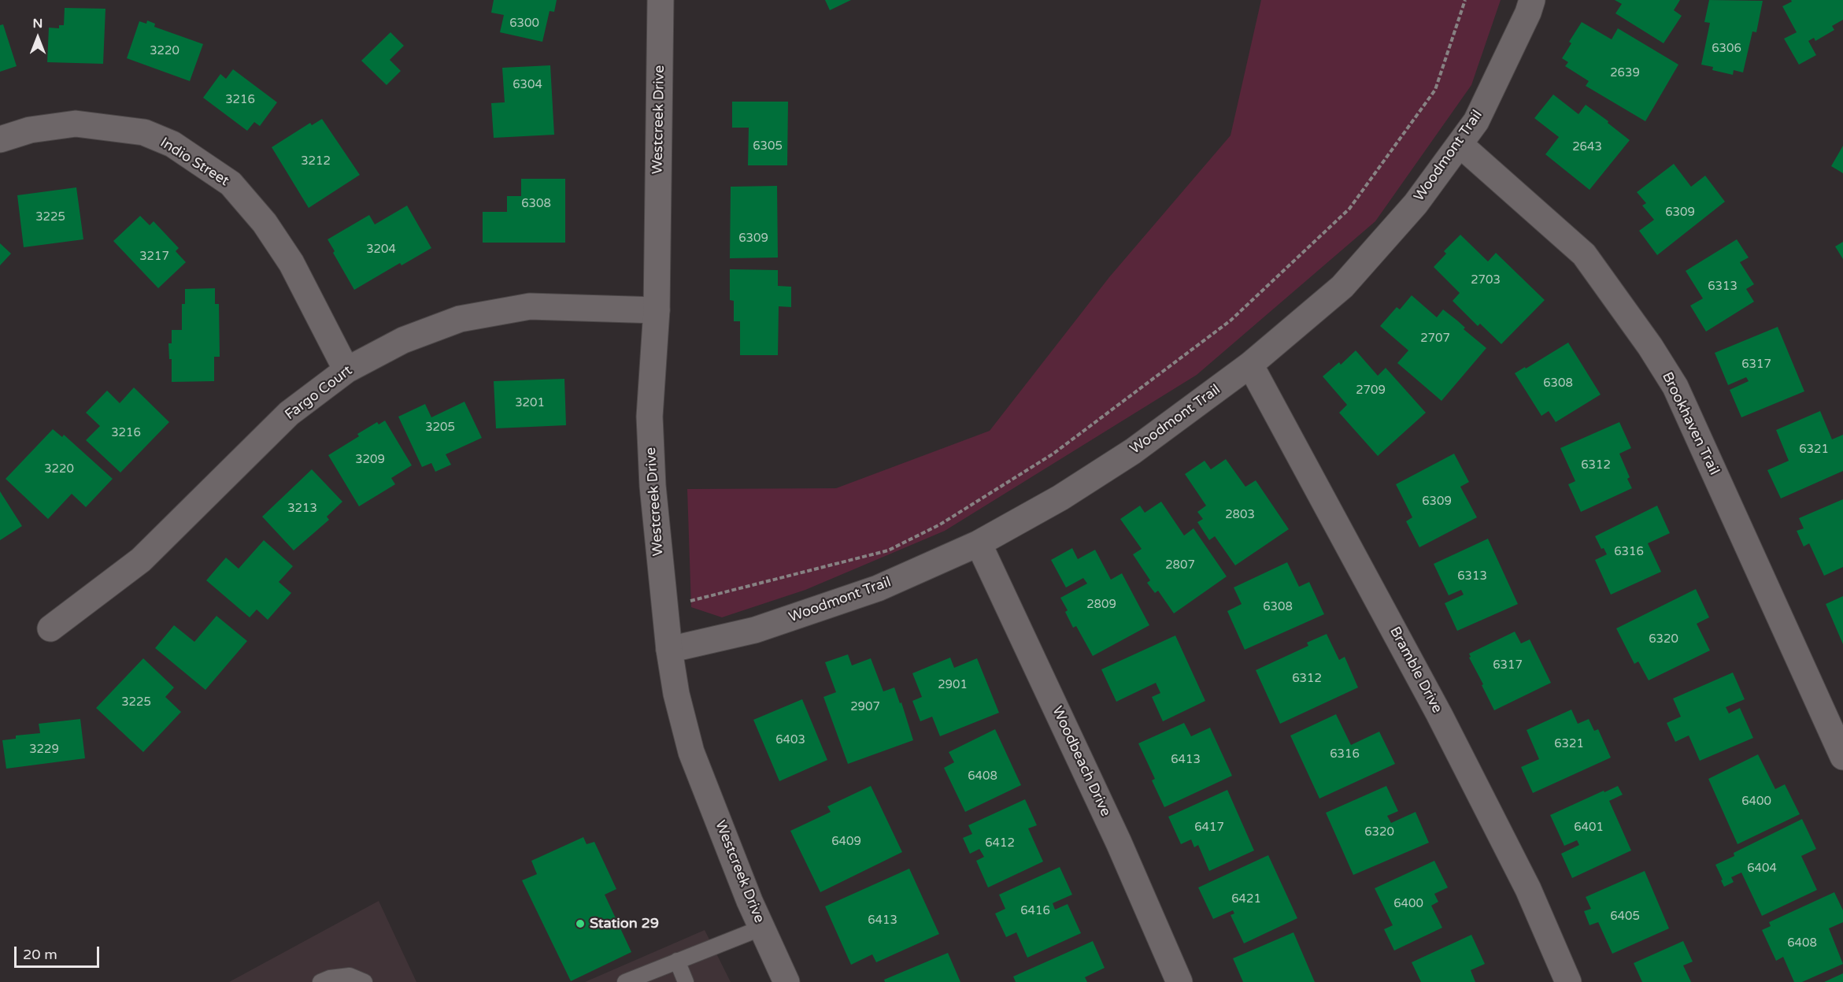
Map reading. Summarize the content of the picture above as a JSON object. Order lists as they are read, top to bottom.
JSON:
{
  "streets": {
    "street": [
      "Westcreek Drive",
      "Woodmont Trail",
      "Indio Street",
      "Fargo Court",
      "Brookhaven Trail",
      "Bramble Drive",
      "Woodbeach Drive"
    ]
  },
  "crossings": [
    ["Westcreek Drive", "Woodmont Trail"],
    ["Westcreek Drive", "Fargo Court"],
    ["Woodmont Trail", "Brookhaven Trail"],
    ["Woodmont Trail", "Bramble Drive"],
    ["Woodmont Trail", "Woodbeach Drive"],
    ["Indio Street", "Fargo Court"]
  ],
  "places": ["Station 29"],
  "house_numbers": [
    "6300",
    "6306",
    "3220",
    "2639",
    "6304",
    "3216",
    "6305",
    "2643",
    "3212",
    "6308",
    "6309",
    "3225",
    "6309",
    "3204",
    "3217",
    "2703",
    "6313",
    "2707",
    "6317",
    "6308",
    "2709",
    "3201",
    "3205",
    "3216",
    "6321",
    "3209",
    "6312",
    "3220",
    "6309",
    "3213",
    "2803",
    "6316",
    "2807",
    "6313",
    "2809",
    "6308",
    "6320",
    "6317",
    "6312",
    "2901",
    "3225",
    "2907",
    "6403",
    "6321",
    "3229",
    "6316",
    "6413",
    "6408",
    "6400",
    "6417",
    "6401",
    "6320",
    "6409",
    "6412",
    "6404",
    "6421",
    "6400",
    "6416",
    "6405",
    "6413",
    "6408"
  ],
  "scale_bar": "20 m",
  "north": "top"
}
